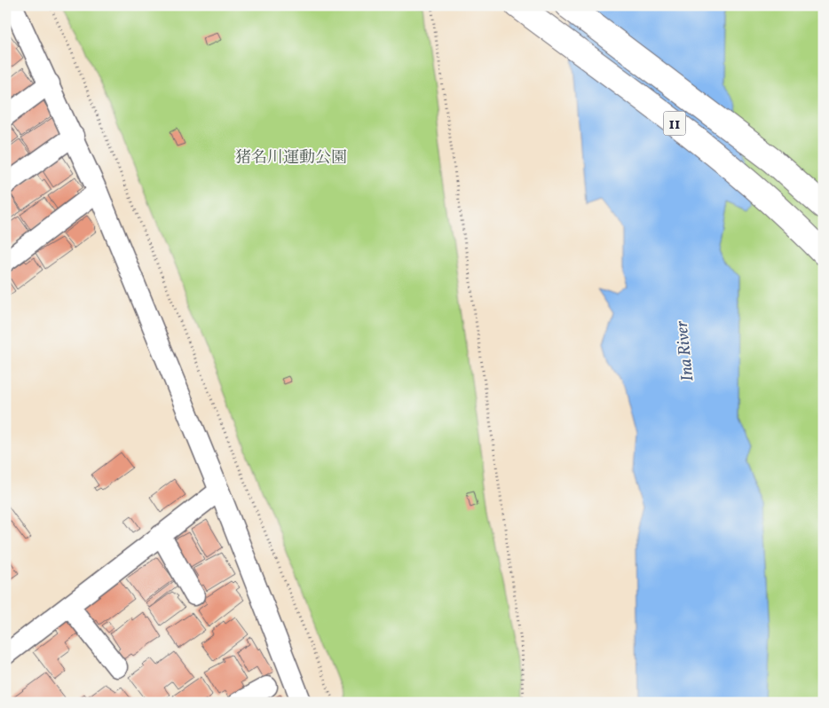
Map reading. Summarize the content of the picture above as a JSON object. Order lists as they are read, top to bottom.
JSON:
{
  "streets": {
    "main road": ["11"]
  },
  "water": ["Ina River"],
  "parks": ["猪名川運動公園"]
}
